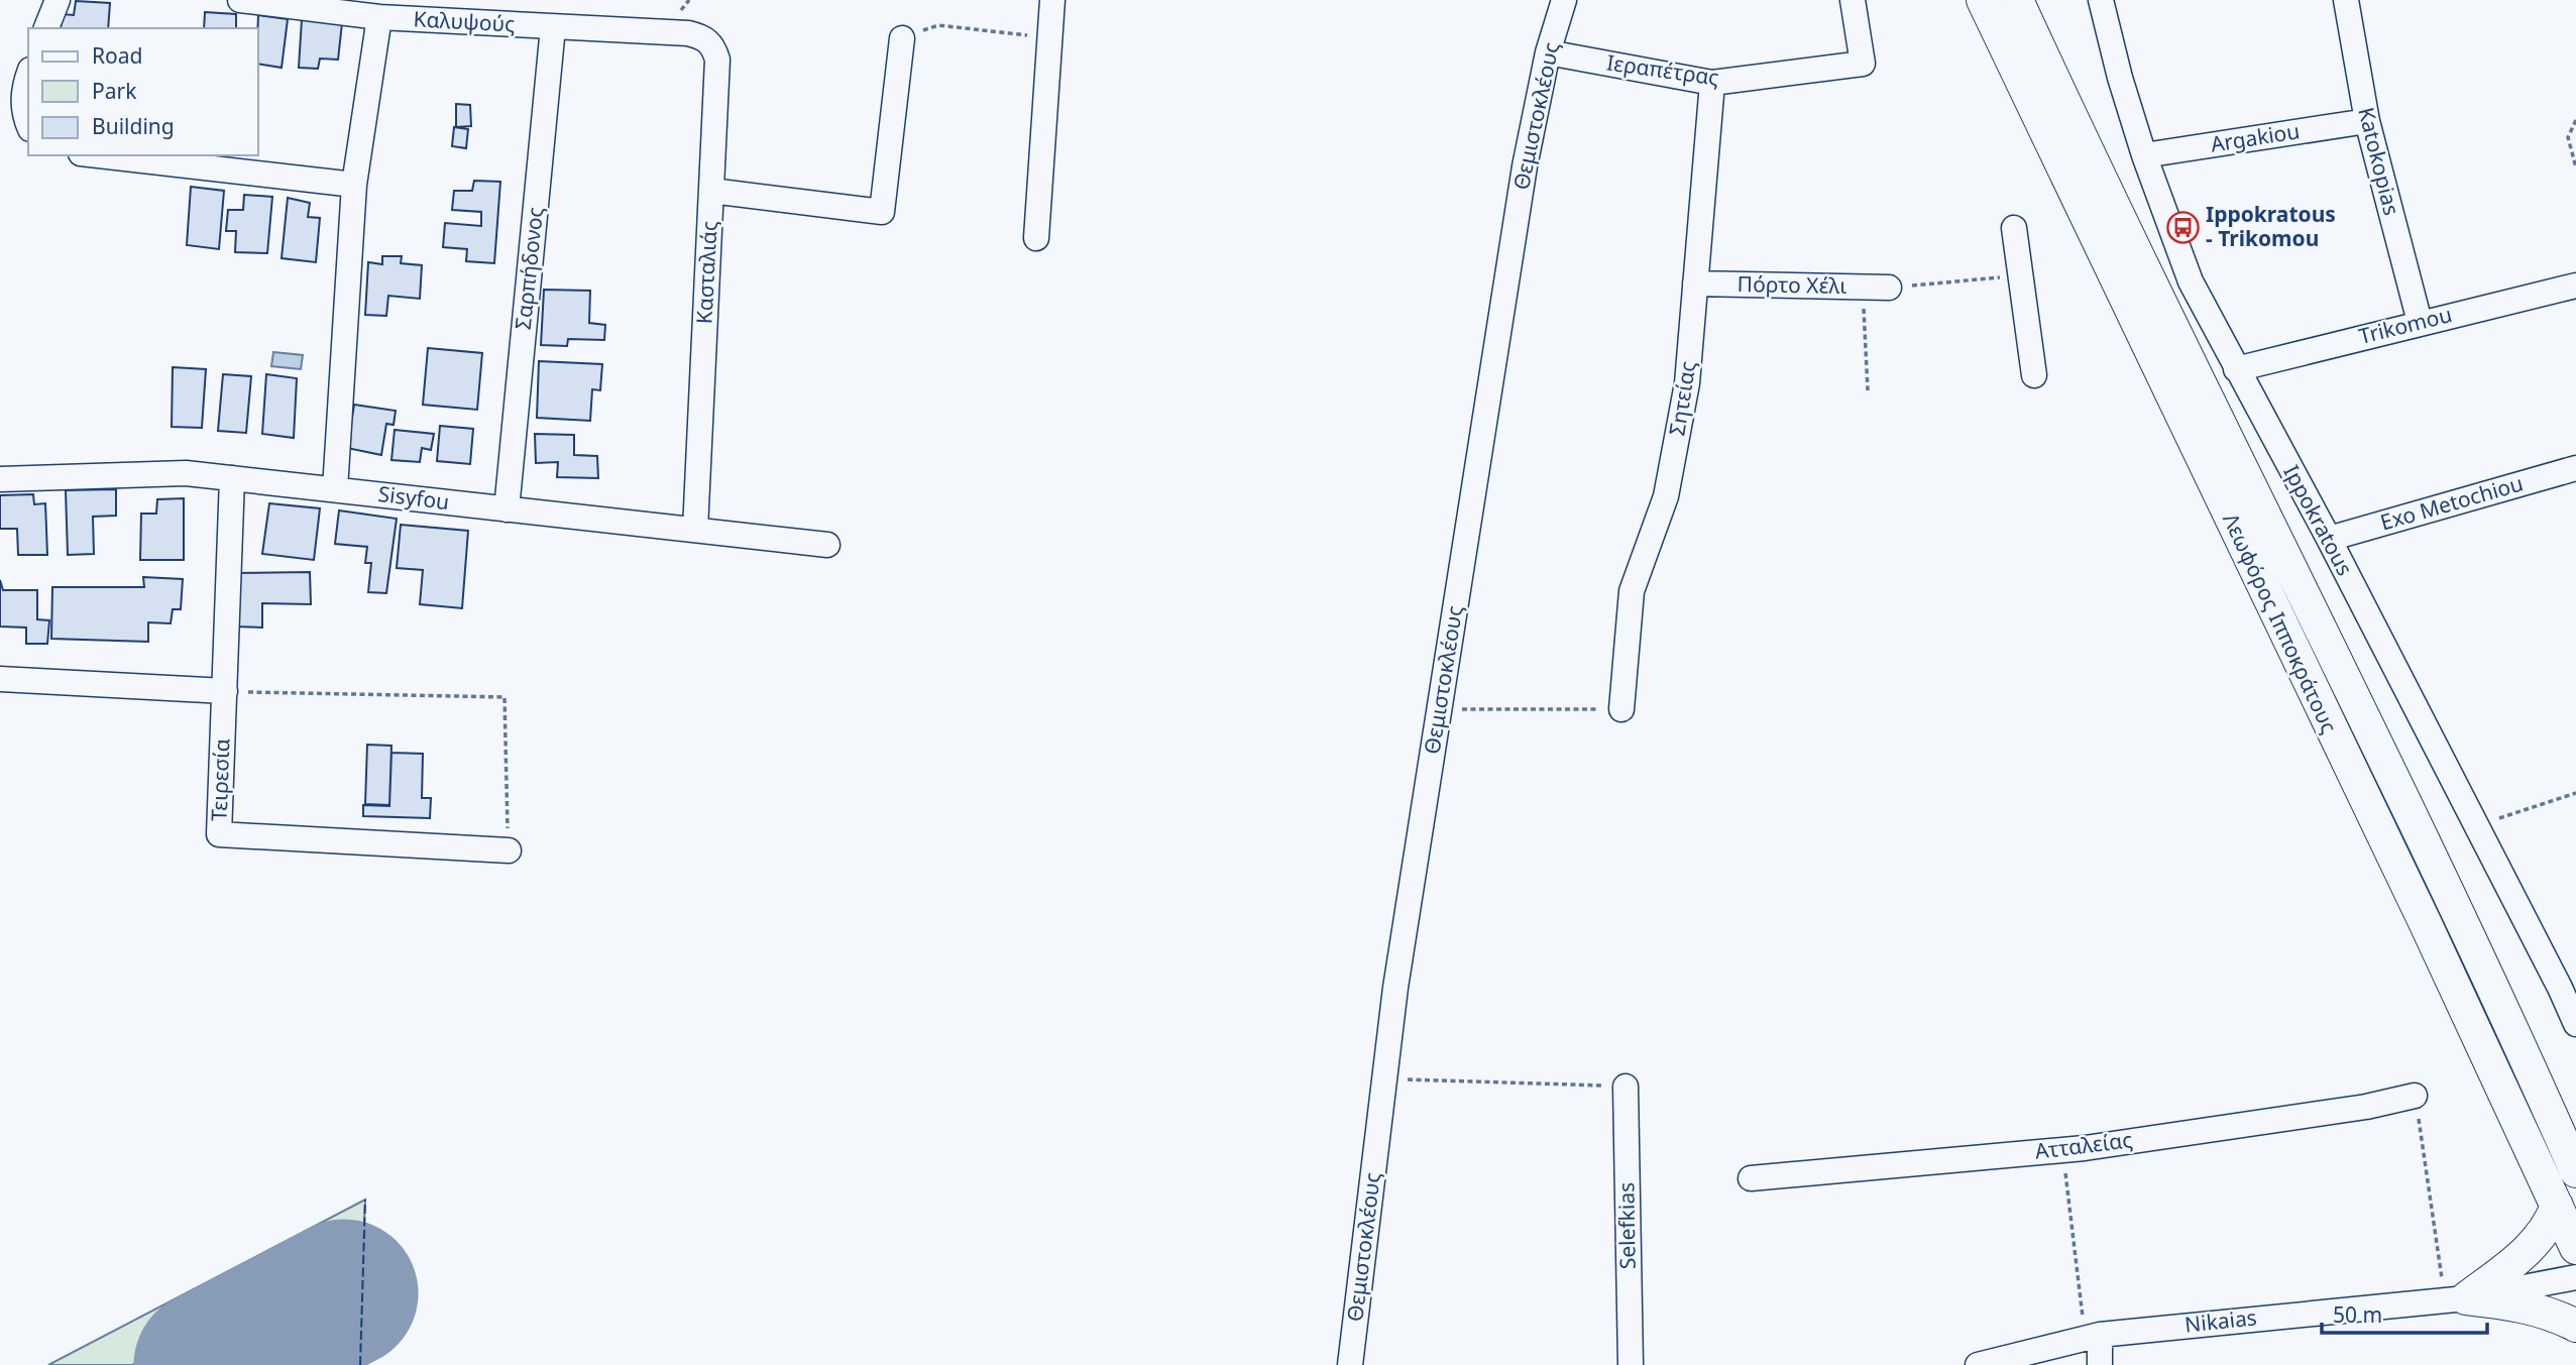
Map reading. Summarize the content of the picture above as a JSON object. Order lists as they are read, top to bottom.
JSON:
{
  "streets": {
    "main road": ["Λεωφόρος Ιπποκράτους"],
    "street": [
      "Καλυψούς",
      "Ιεραπέτρας",
      "Θεμιστοκλέους",
      "Argakiou",
      "Katokopias",
      "Σαρπήδονος",
      "Κασταλιάς",
      "Πόρτο Χέλι",
      "Trikomou",
      "Σητείας",
      "Sisyfou",
      "Exo Metochiou",
      "Ippokratous",
      "Τειρεσία",
      "Ατταλείας",
      "Selefkias",
      "Nikaias"
    ]
  },
  "crossings": [
    ["Καλυψούς", "Σαρπήδονος"],
    ["Καλυψούς", "Κασταλιάς"],
    ["Ιεραπέτρας", "Θεμιστοκλέους"],
    ["Ιεραπέτρας", "Σητείας"],
    ["Argakiou", "Katokopias"],
    ["Argakiou", "Ippokratous"],
    ["Katokopias", "Trikomou"],
    ["Σαρπήδονος", "Sisyfou"],
    ["Κασταλιάς", "Sisyfou"],
    ["Πόρτο Χέλι", "Σητείας"],
    ["Trikomou", "Ippokratous"],
    ["Sisyfou", "Τειρεσία"],
    ["Exo Metochiou", "Ippokratous"]
  ],
  "places": {
    "bus stop": ["Ippokratous - Trikomou"]
  },
  "legend": ["Road", "Park", "Building"],
  "scale_bar": "50 m"
}
